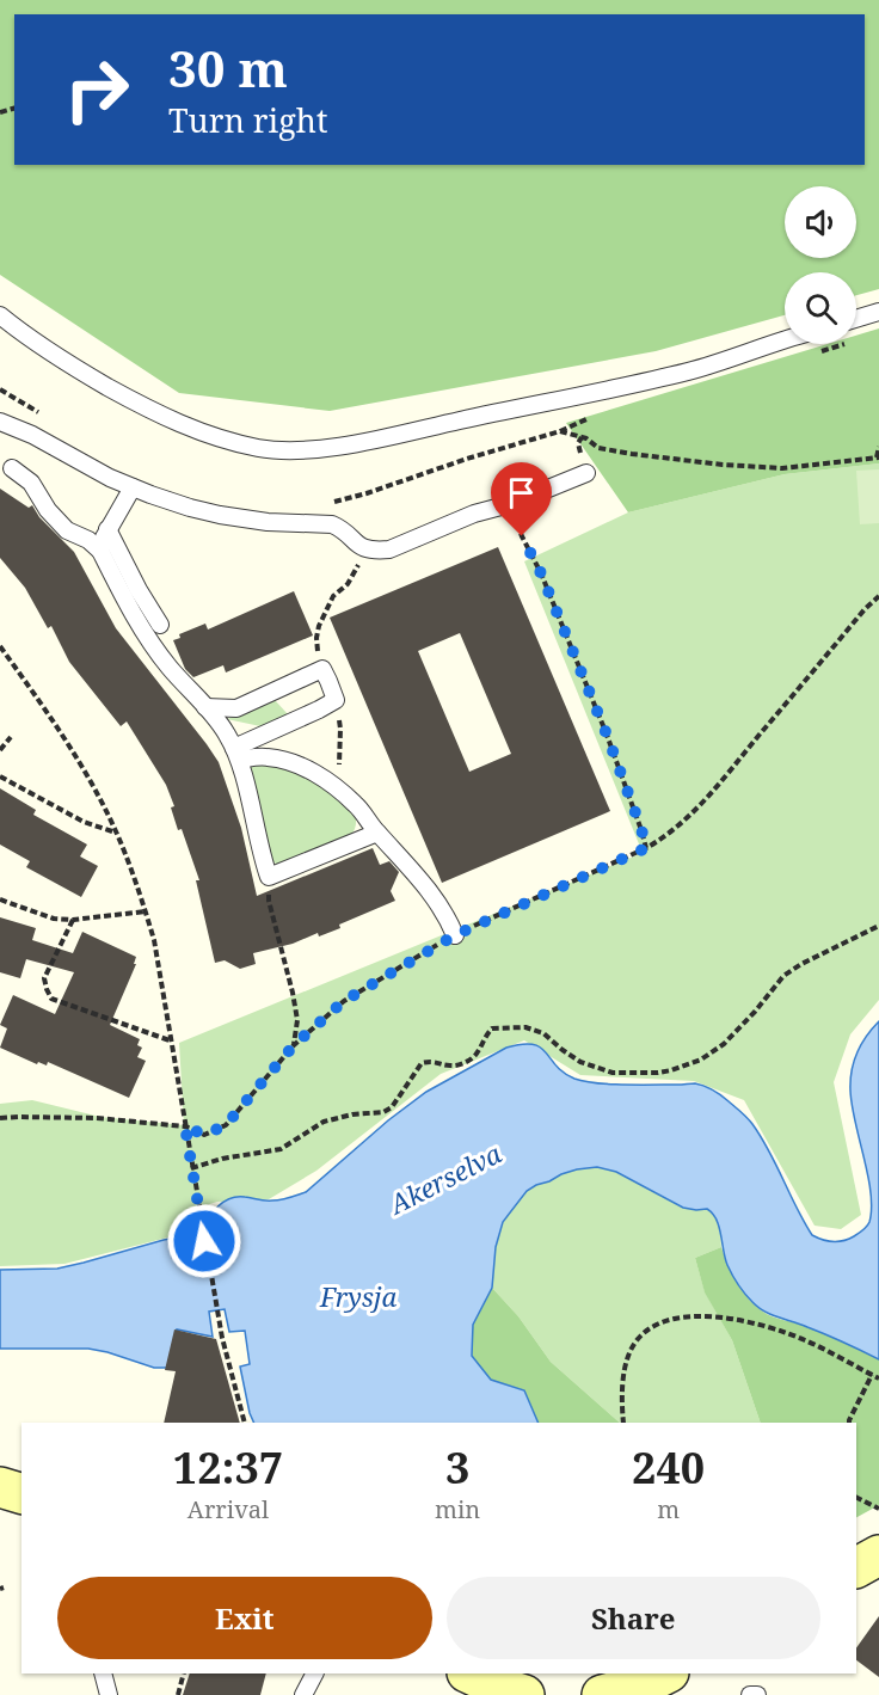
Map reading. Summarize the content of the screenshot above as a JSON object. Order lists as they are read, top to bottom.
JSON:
{
  "water": ["Akerselva", "Frysja"],
  "page": {
    "turn": ["30 m", "Turn right"],
    "eta": [
      "12:37",
      "Arrival",
      "3",
      "min",
      "240",
      "m"
    ],
    "buttons": ["Exit", "Share"]
  }
}
